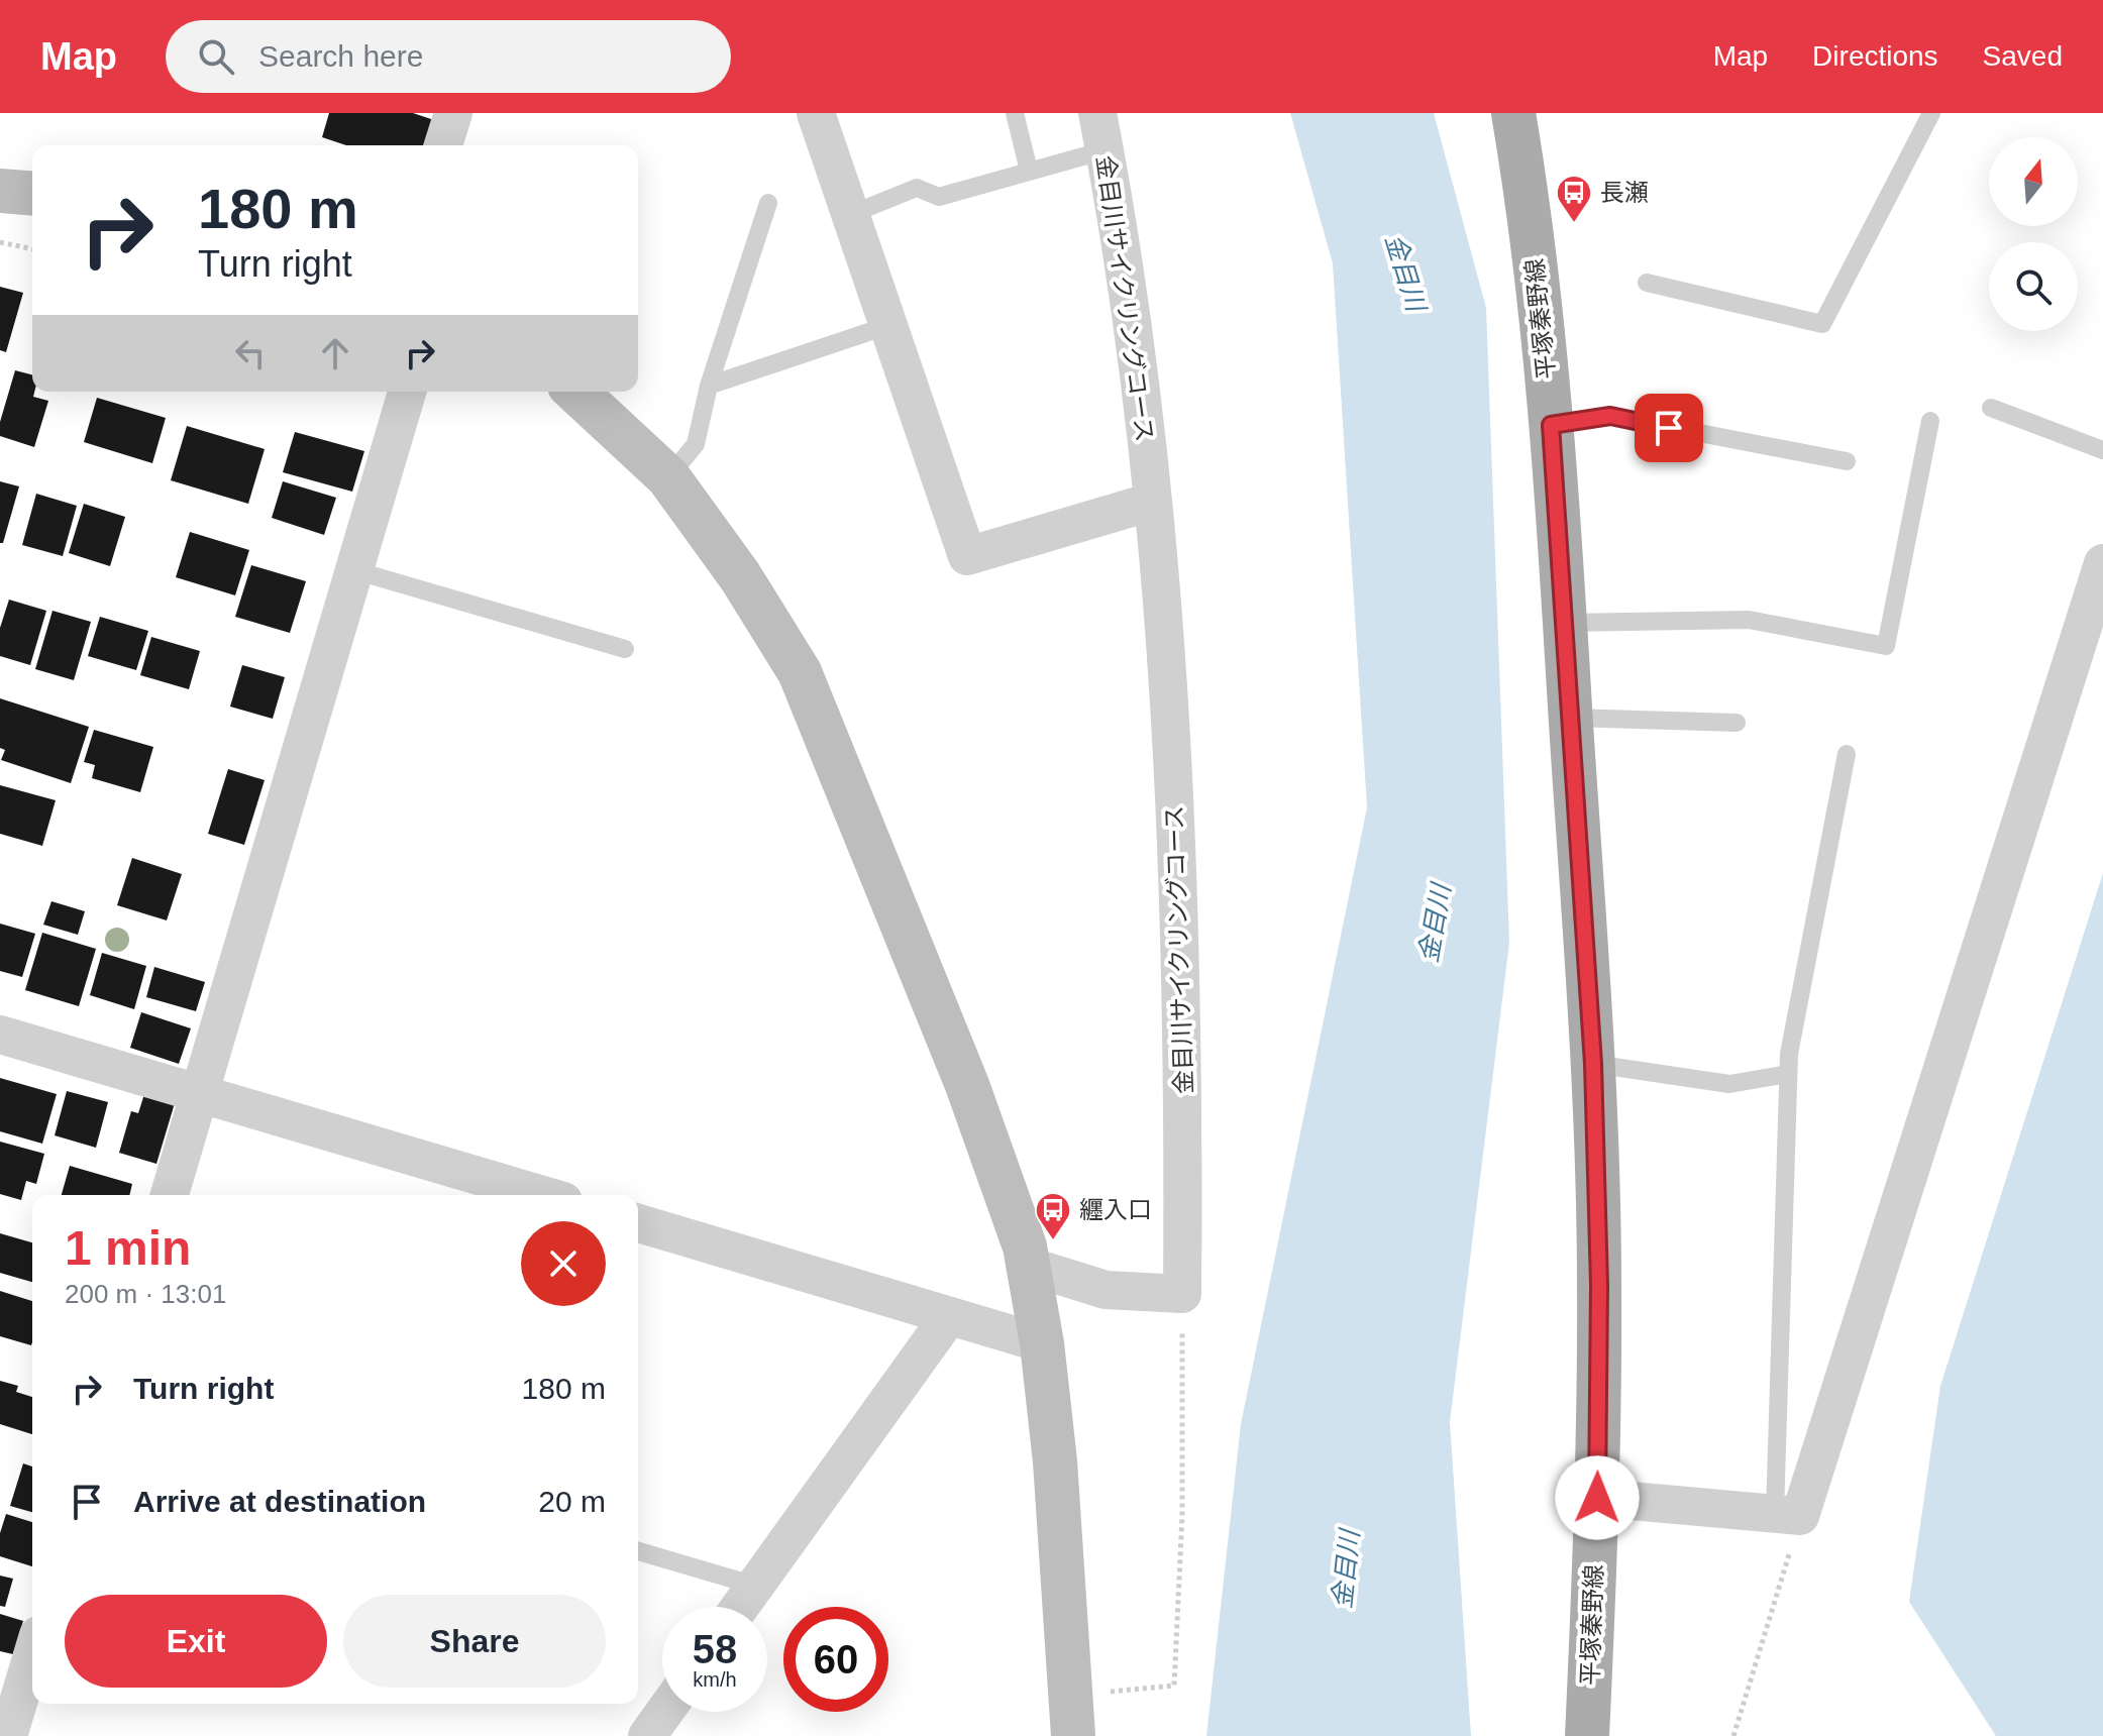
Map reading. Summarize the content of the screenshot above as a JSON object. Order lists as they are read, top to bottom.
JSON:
{
  "streets": {
    "main road": ["平塚秦野線"],
    "street": ["金目川サイクリングコース"]
  },
  "water": ["金目川"],
  "places": {
    "bus stop": ["長瀬", "纒入口"]
  },
  "north": "top",
  "page": {
    "header": "Map",
    "search": "Search here",
    "nav": ["Map", "Directions", "Saved"],
    "turn": ["180 m", "Turn right"],
    "heading": ["1 min", "200 m · 13:01"],
    "list": [
      {
        "name": "Turn right",
        "value": "180 m"
      },
      {
        "name": "Arrive at destination",
        "value": "20 m"
      }
    ],
    "buttons": ["Exit", "Share"],
    "speed": "58 km/h",
    "limit": "60"
  }
}
